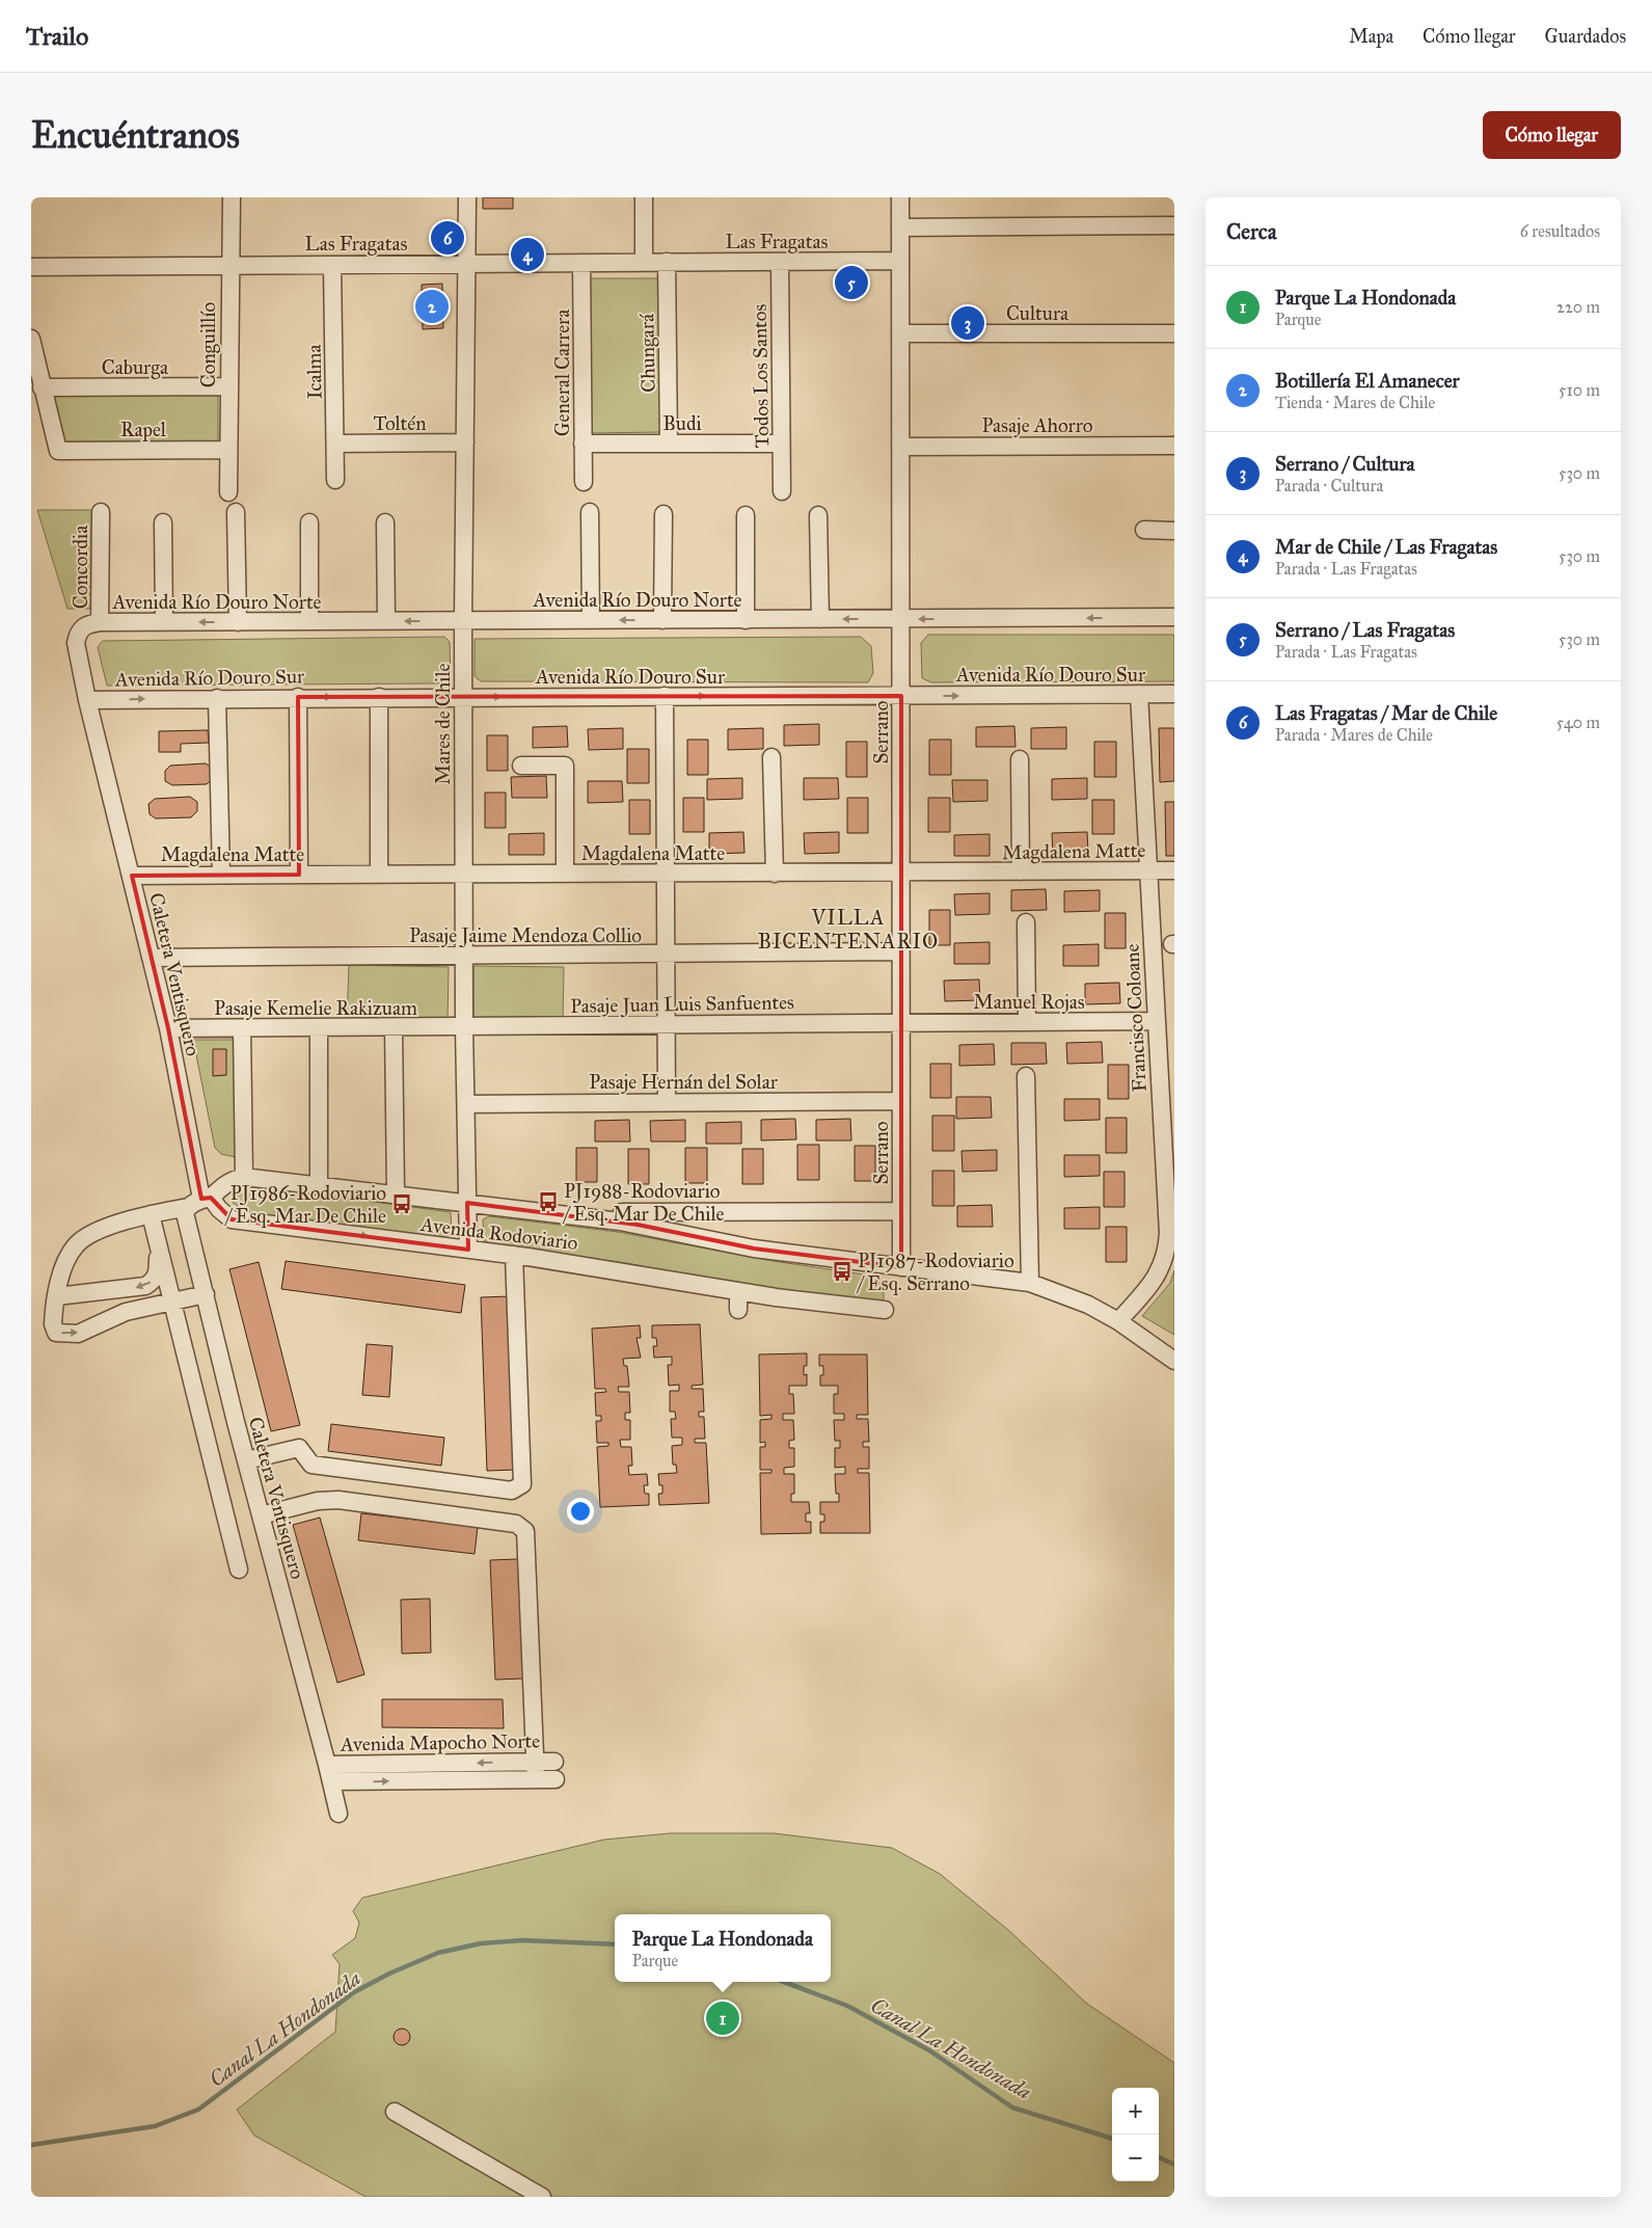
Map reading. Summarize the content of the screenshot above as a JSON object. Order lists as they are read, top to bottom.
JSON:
{
  "streets": {
    "street": [
      "Las Fragatas",
      "Cultura",
      "Conguillío",
      "Chungará",
      "Caburga",
      "Icalma",
      "General Carrera",
      "Todos Los Santos",
      "Toltén",
      "Budi",
      "Pasaje Ahorro",
      "Rapel",
      "Concordia",
      "Avenida Río Douro Norte",
      "Avenida Río Douro Sur",
      "Mares de Chile",
      "Serrano",
      "Magdalena Matte",
      "Pasaje Jaime Mendoza Collio",
      "Caletera Ventisquero",
      "Manuel Rojas",
      "Pasaje Juan Luis Sanfuentes",
      "Pasaje Kemelie Rakizuam",
      "Francisco Coloane",
      "Pasaje Hernán del Solar",
      "Avenida Rodoviario",
      "Avenida Mapocho Norte"
    ]
  },
  "crossings": [
    ["Las Fragatas", "Conguillío"],
    ["Las Fragatas", "Chungará"],
    ["Las Fragatas", "Icalma"],
    ["Las Fragatas", "General Carrera"],
    ["Las Fragatas", "Todos Los Santos"],
    ["Las Fragatas", "Mares de Chile"],
    ["Las Fragatas", "Serrano"],
    ["Cultura", "Serrano"],
    ["Conguillío", "Caburga"],
    ["Conguillío", "Rapel"],
    ["Chungará", "Budi"],
    ["Caburga", "Rapel"],
    ["Icalma", "Toltén"],
    ["General Carrera", "Budi"],
    ["Todos Los Santos", "Budi"],
    ["Toltén", "Mares de Chile"],
    ["Pasaje Ahorro", "Serrano"],
    ["Concordia", "Avenida Río Douro Norte"],
    ["Concordia", "Caletera Ventisquero"],
    ["Avenida Río Douro Norte", "Mares de Chile"],
    ["Avenida Río Douro Norte", "Serrano"],
    ["Avenida Río Douro Norte", "Caletera Ventisquero"],
    ["Avenida Río Douro Sur", "Mares de Chile"],
    ["Avenida Río Douro Sur", "Serrano"],
    ["Avenida Río Douro Sur", "Caletera Ventisquero"],
    ["Avenida Río Douro Sur", "Francisco Coloane"],
    ["Mares de Chile", "Magdalena Matte"],
    ["Mares de Chile", "Pasaje Jaime Mendoza Collio"],
    ["Mares de Chile", "Pasaje Juan Luis Sanfuentes"],
    ["Mares de Chile", "Pasaje Kemelie Rakizuam"],
    ["Mares de Chile", "Pasaje Hernán del Solar"],
    ["Mares de Chile", "Avenida Rodoviario"],
    ["Serrano", "Magdalena Matte"],
    ["Serrano", "Pasaje Jaime Mendoza Collio"],
    ["Serrano", "Manuel Rojas"],
    ["Serrano", "Pasaje Juan Luis Sanfuentes"],
    ["Serrano", "Pasaje Hernán del Solar"],
    ["Serrano", "Avenida Rodoviario"],
    ["Magdalena Matte", "Caletera Ventisquero"],
    ["Magdalena Matte", "Francisco Coloane"],
    ["Pasaje Jaime Mendoza Collio", "Caletera Ventisquero"],
    ["Caletera Ventisquero", "Pasaje Kemelie Rakizuam"],
    ["Caletera Ventisquero", "Avenida Rodoviario"],
    ["Caletera Ventisquero", "Avenida Mapocho Norte"],
    ["Manuel Rojas", "Pasaje Juan Luis Sanfuentes"],
    ["Manuel Rojas", "Francisco Coloane"],
    ["Pasaje Juan Luis Sanfuentes", "Pasaje Kemelie Rakizuam"],
    ["Francisco Coloane", "Avenida Rodoviario"]
  ],
  "one_way": ["Avenida Río Douro Norte", "Avenida Río Douro Sur"],
  "districts": ["VILLA BICENTENARIO"],
  "water": ["Canal La Hondonada"],
  "places": {
    "bus stop": ["PJ1988-Rodoviario / Esq. Mar De Chile", "PJ1986-Rodoviario / Esq. Mar De Chile", "PJ1987-Rodoviario / Esq. Serrano"]
  },
  "page": {
    "header": "Trailo",
    "nav": ["Mapa", "Cómo llegar", "Guardados"],
    "buttons": "Cómo llegar",
    "title": "Encuéntranos",
    "heading": ["Cerca", "6 resultados"],
    "pins": [
      "6",
      "4",
      "5",
      "2",
      "3",
      "1"
    ],
    "list": [
      {
        "mark": "1",
        "name": "Parque La Hondonada",
        "note": "Parque",
        "value": "220 m"
      },
      {
        "mark": "2",
        "name": "Botillería El Amanecer",
        "note": "Tienda · Mares de Chile",
        "value": "510 m"
      },
      {
        "mark": "3",
        "name": "Serrano / Cultura",
        "note": "Parada · Cultura",
        "value": "530 m"
      },
      {
        "mark": "4",
        "name": "Mar de Chile / Las Fragatas",
        "note": "Parada · Las Fragatas",
        "value": "530 m"
      },
      {
        "mark": "5",
        "name": "Serrano / Las Fragatas",
        "note": "Parada · Las Fragatas",
        "value": "530 m"
      },
      {
        "mark": "6",
        "name": "Las Fragatas / Mar de Chile",
        "note": "Parada · Mares de Chile",
        "value": "540 m"
      }
    ],
    "popup": ["Parque La Hondonada", "Parque"],
    "map_buttons": ["+", "−"]
  }
}
